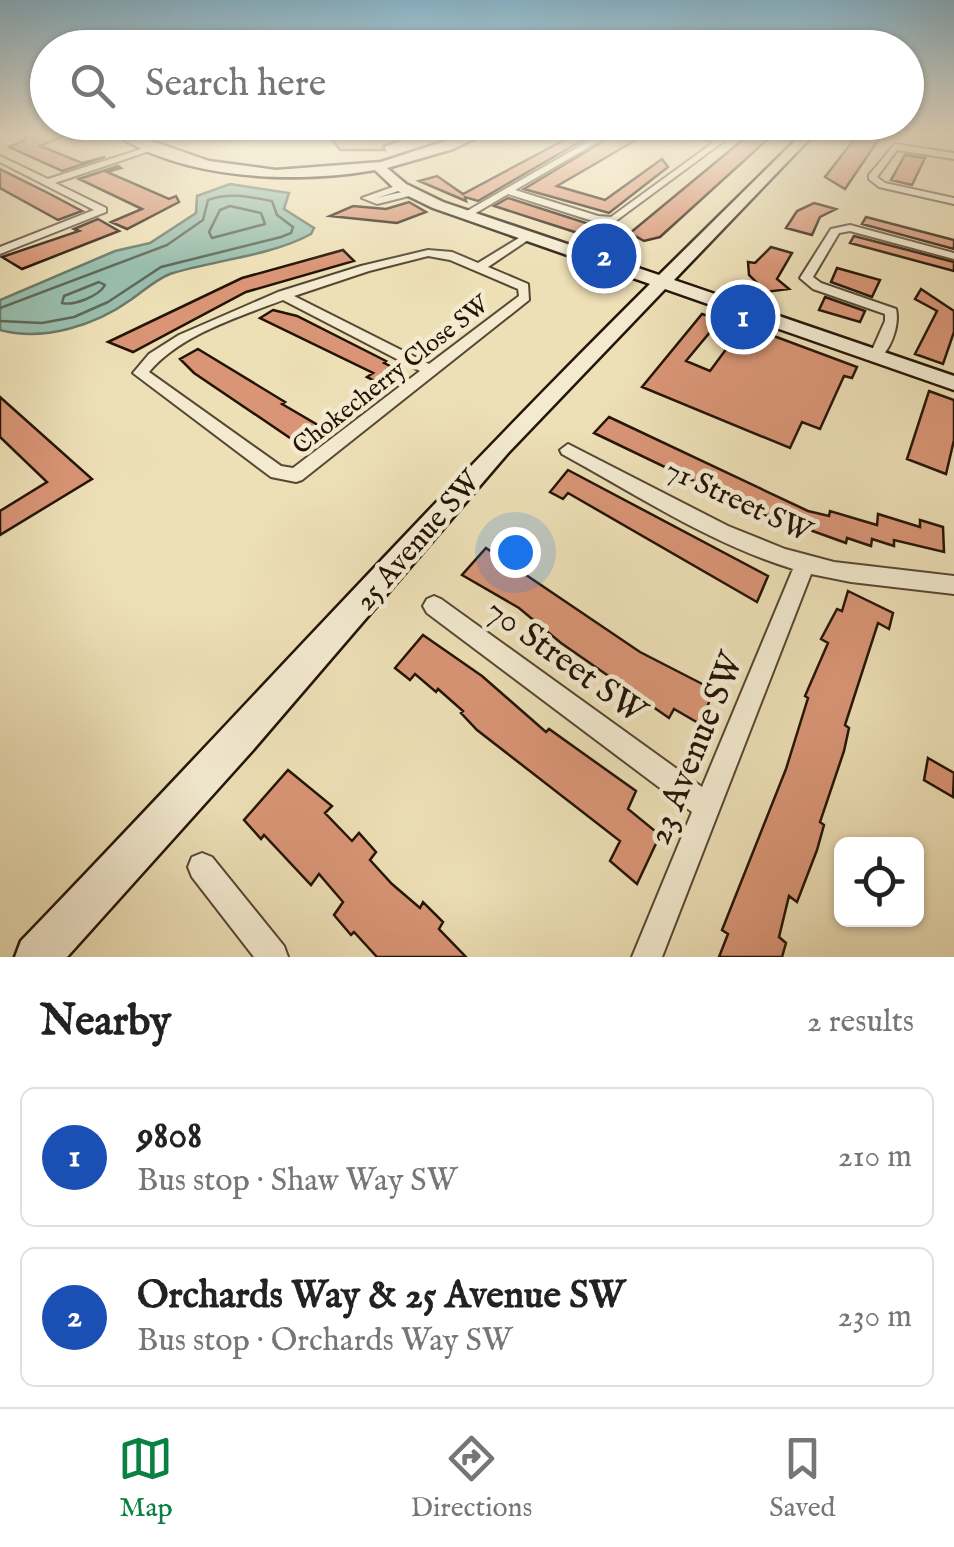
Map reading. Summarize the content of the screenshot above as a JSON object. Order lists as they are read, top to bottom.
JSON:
{
  "streets": {
    "street": [
      "Chokecherry Close SW",
      "71 Street SW",
      "25 Avenue SW",
      "70 Street SW",
      "23 Avenue SW"
    ]
  },
  "crossings": [
    ["71 Street SW", "23 Avenue SW"],
    ["70 Street SW", "23 Avenue SW"]
  ],
  "page": {
    "search": "Search here",
    "pins": ["2", "1"],
    "heading": ["Nearby", "2 results"],
    "list": [
      {
        "mark": "1",
        "name": "9808",
        "note": "Bus stop · Shaw Way SW",
        "value": "210 m"
      },
      {
        "mark": "2",
        "name": "Orchards Way & 25 Avenue SW",
        "note": "Bus stop · Orchards Way SW",
        "value": "230 m"
      }
    ],
    "nav": ["Map", "Directions", "Saved"]
  }
}
